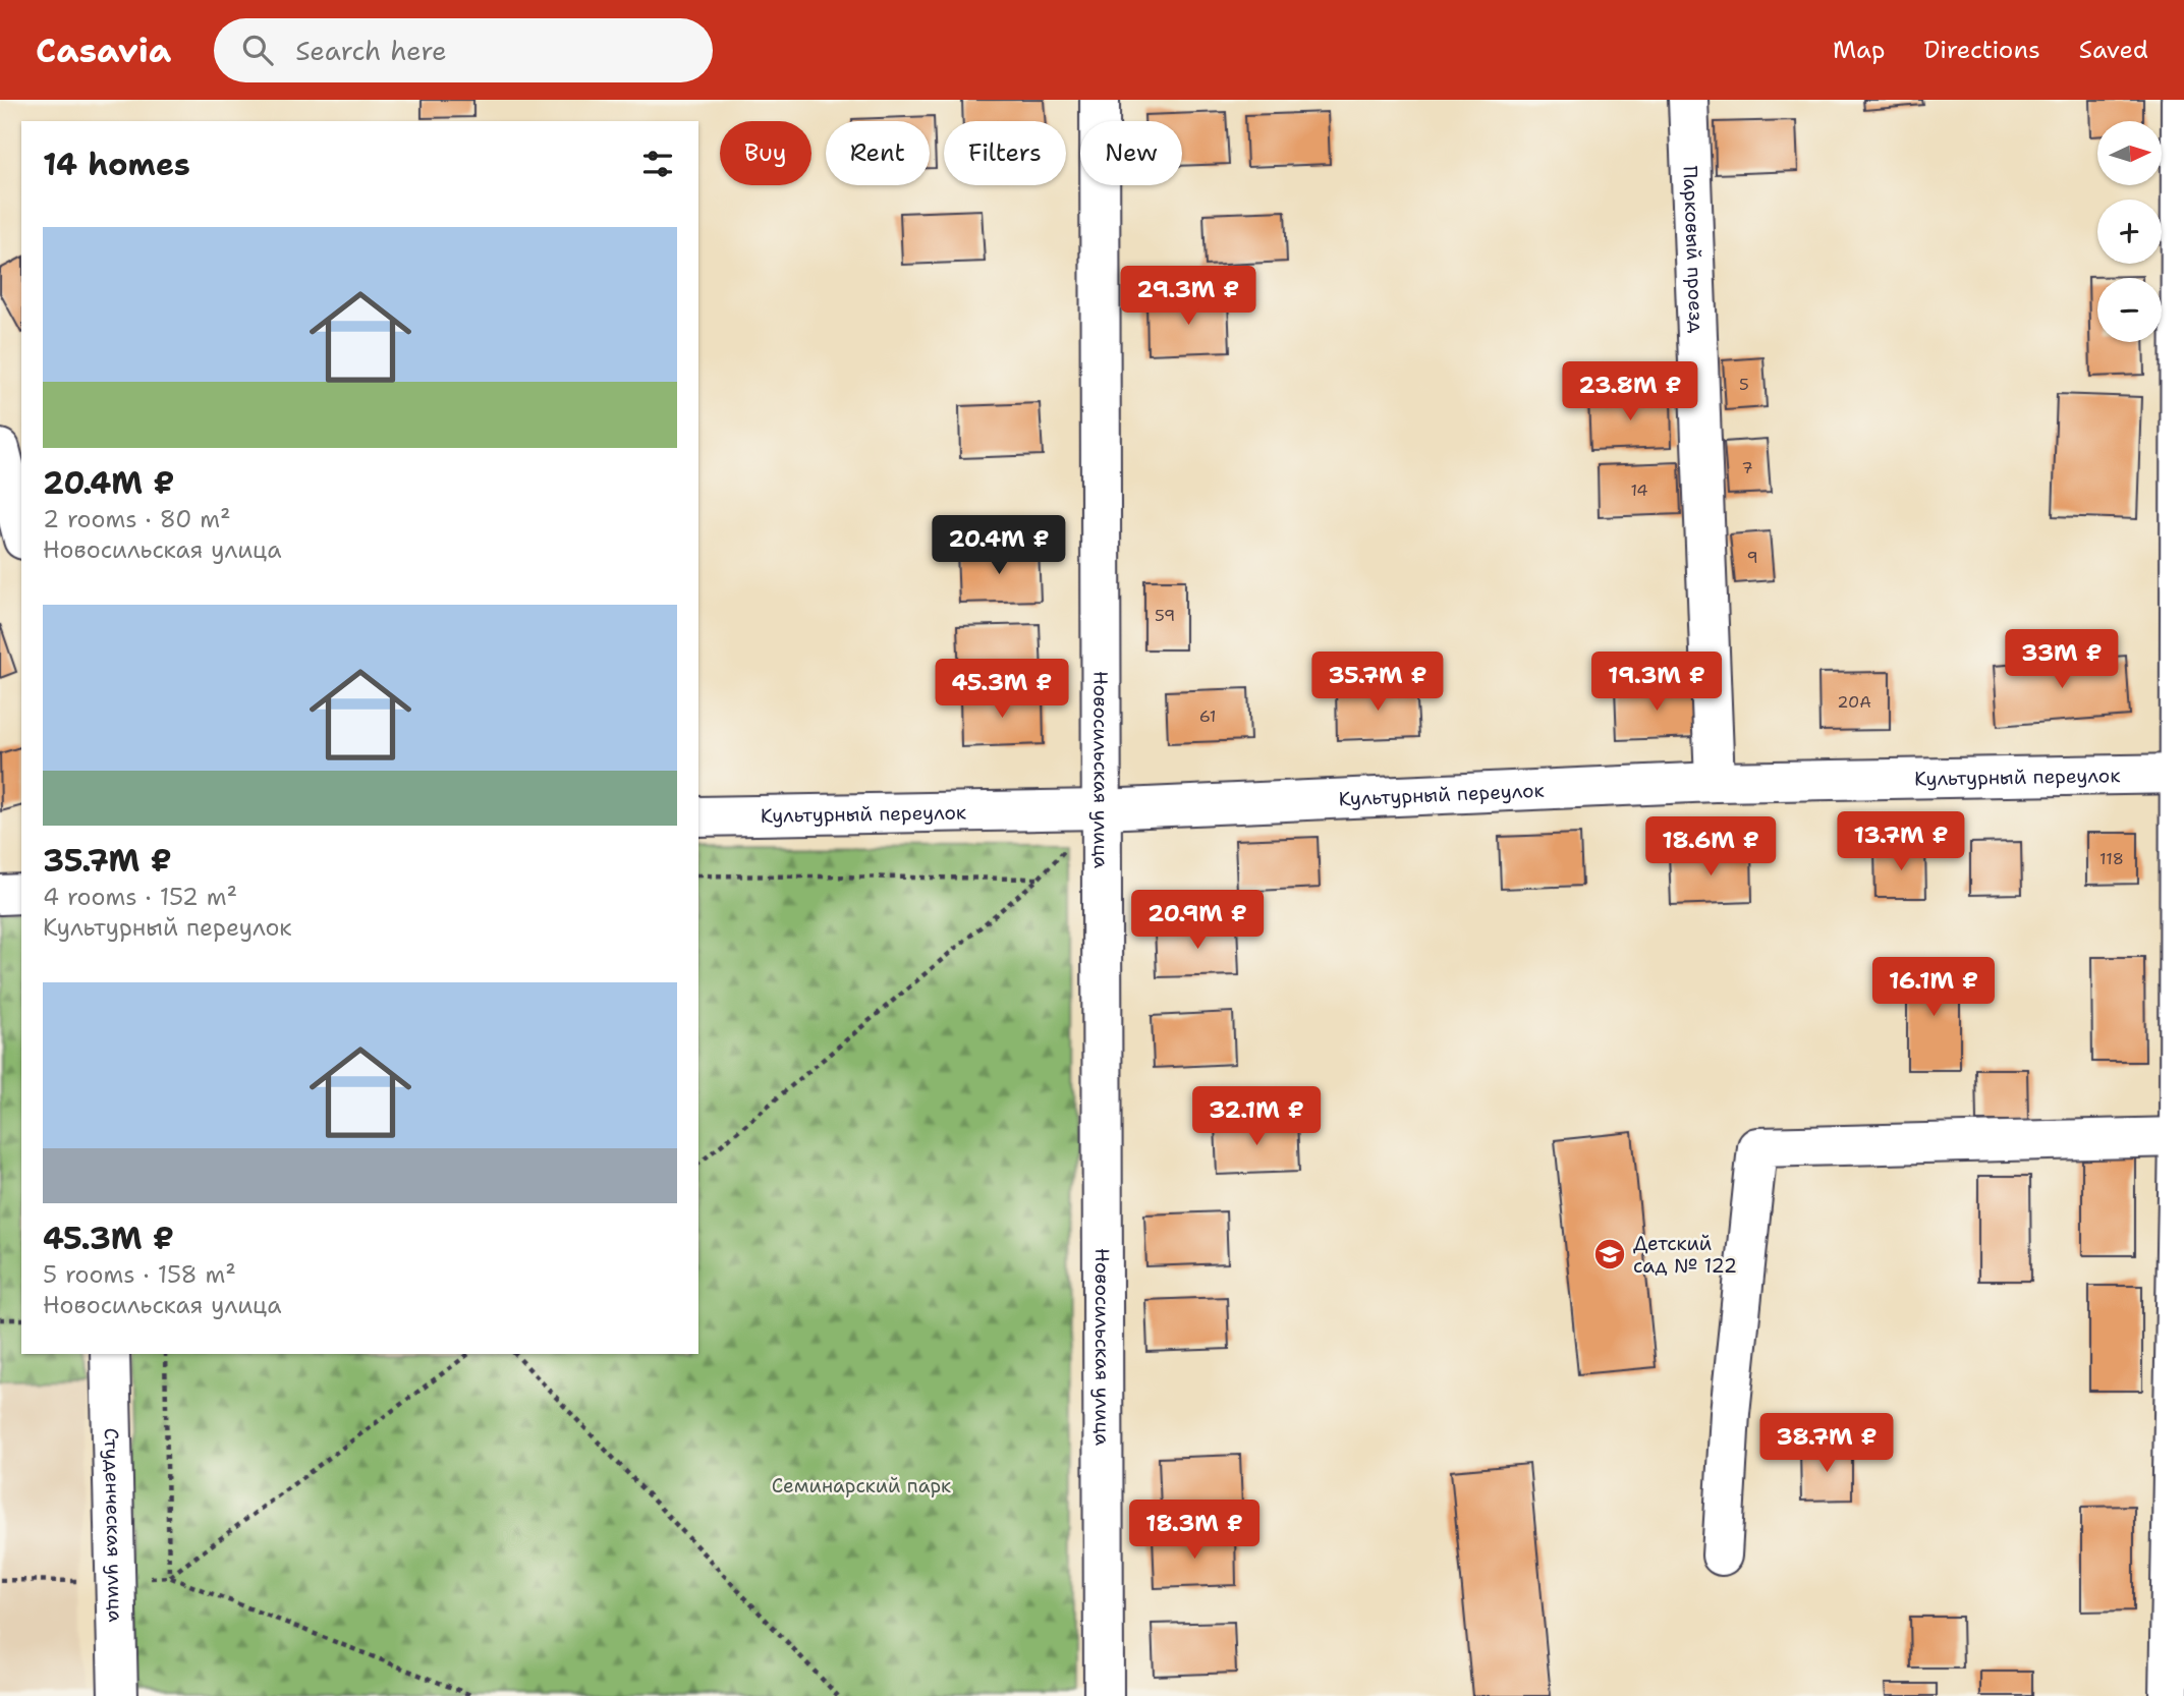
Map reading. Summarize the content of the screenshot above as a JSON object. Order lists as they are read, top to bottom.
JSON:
{
  "streets": {
    "street": [
      "Парковый проезд",
      "Новосильская улица",
      "Культурный переулок",
      "Студенческая улица"
    ]
  },
  "crossings": [
    ["Парковый проезд", "Культурный переулок"],
    ["Новосильская улица", "Культурный переулок"]
  ],
  "parks": ["Семинарский парк"],
  "places": {
    "school or university": ["Детский сад № 122"]
  },
  "house_numbers": [
    "5",
    "7",
    "14",
    "9",
    "59",
    "20А",
    "61",
    "118"
  ],
  "north": "right",
  "page": {
    "header": "Casavia",
    "search": "Search here",
    "nav": ["Map", "Directions", "Saved"],
    "map_buttons": ["+", "−"],
    "chip": [
      "Buy",
      "Rent",
      "Filters",
      "New"
    ],
    "heading": "14 homes",
    "list": [
      {
        "name": "20.4M ₽",
        "note": "2 rooms · 80 m² · Новосильская улица"
      },
      {
        "name": "35.7M ₽",
        "note": "4 rooms · 152 m² · Культурный переулок"
      },
      {
        "name": "45.3M ₽",
        "note": "5 rooms · 158 m² · Новосильская улица"
      }
    ],
    "price": [
      "29.3M ₽",
      "23.8M ₽",
      "20.4M ₽",
      "33M ₽",
      "35.7M ₽",
      "19.3M ₽",
      "45.3M ₽",
      "13.7M ₽",
      "18.6M ₽",
      "20.9M ₽",
      "16.1M ₽",
      "32.1M ₽",
      "38.7M ₽",
      "18.3M ₽"
    ]
  }
}
